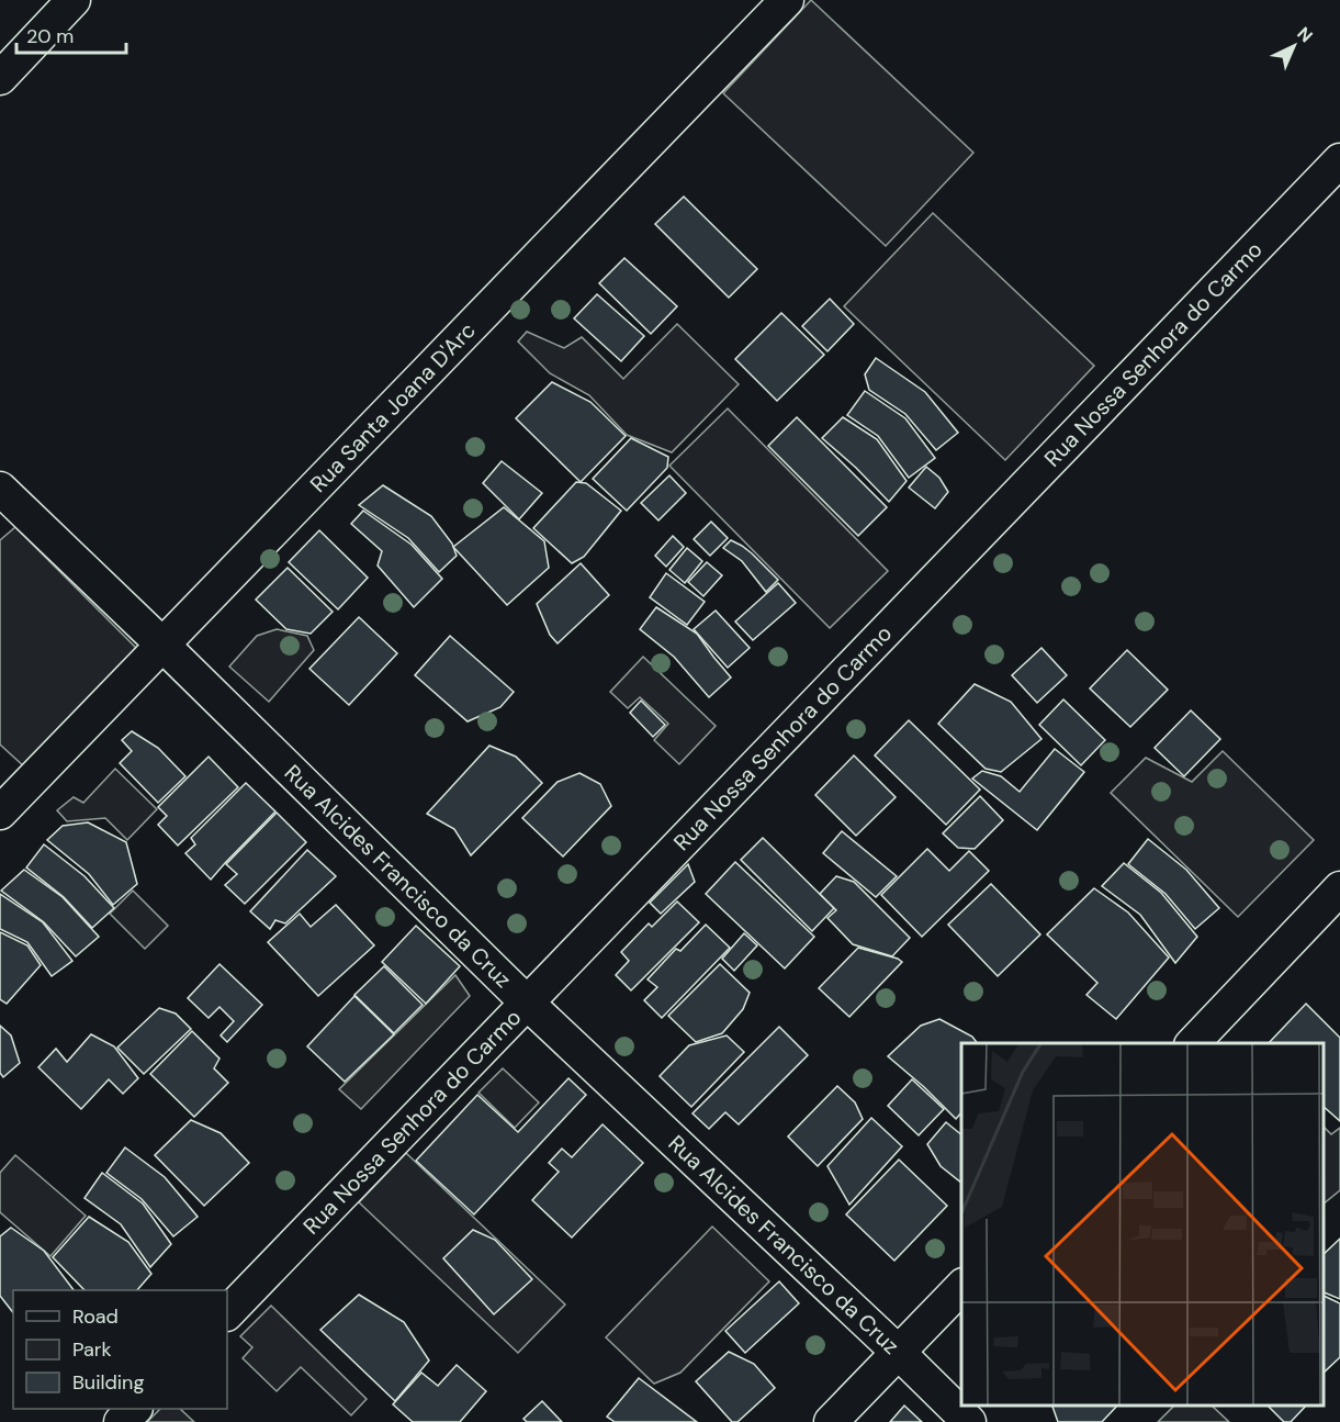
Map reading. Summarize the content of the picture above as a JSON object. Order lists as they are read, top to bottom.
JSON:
{
  "streets": {
    "street": ["Rua Nossa Senhora do Carmo", "Rua Santa Joana D'Arc", "Rua Alcides Francisco da Cruz"]
  },
  "crossings": [
    ["Rua Nossa Senhora do Carmo", "Rua Alcides Francisco da Cruz"],
    ["Rua Santa Joana D'Arc", "Rua Alcides Francisco da Cruz"]
  ],
  "legend": ["Road", "Park", "Building"],
  "scale_bar": "20 m",
  "north": "top right"
}
